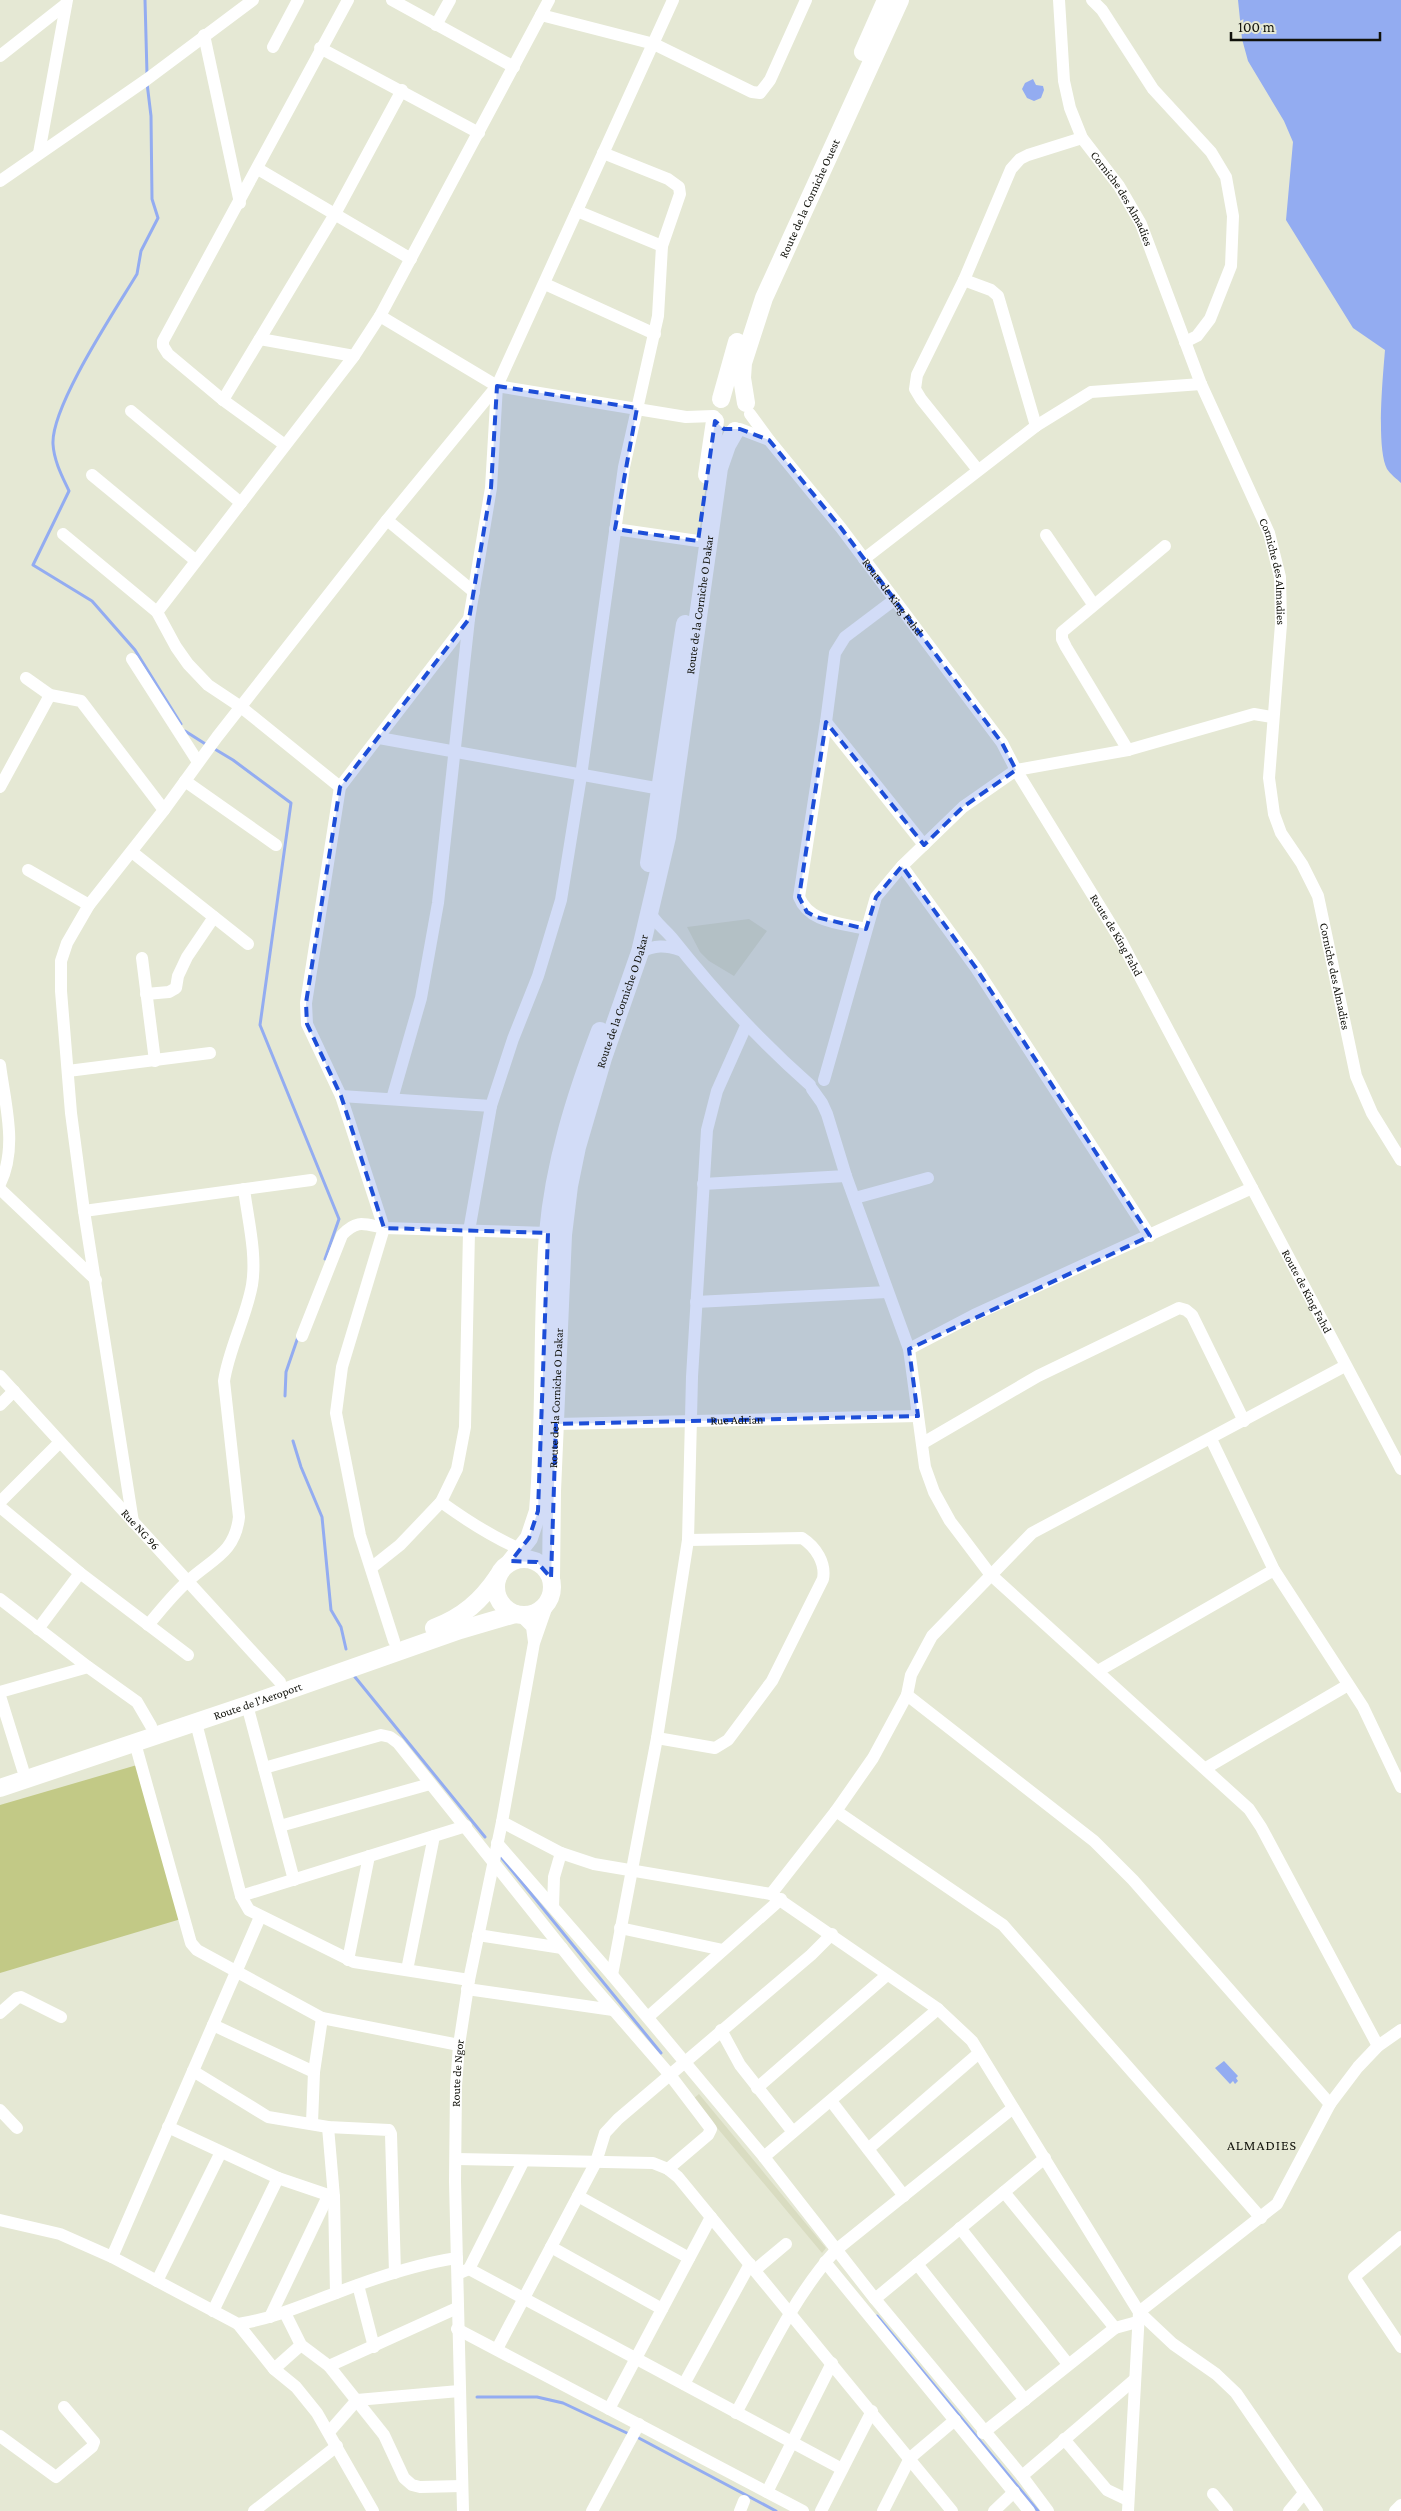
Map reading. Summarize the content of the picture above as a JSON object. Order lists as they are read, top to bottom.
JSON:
{
  "streets": {
    "highway": ["Route de la Corniche Ouest", "Route de la Corniche O Dakar", "Route de l'Aeroport"],
    "street": [
      "Corniche des Almadies",
      "Route de King Fahd",
      "Rue Adrian",
      "Rue NG 96",
      "Route de Ngor"
    ]
  },
  "crossings": [
    ["Route de la Corniche Ouest", "Route de King Fahd"],
    ["Route de la Corniche Ouest", "Route de la Corniche O Dakar"],
    ["Route de King Fahd", "Route de la Corniche O Dakar"],
    ["Route de la Corniche O Dakar", "Rue Adrian"],
    ["Route de la Corniche O Dakar", "Route de l'Aeroport"],
    ["Route de la Corniche O Dakar", "Route de Ngor"],
    ["Rue NG 96", "Route de l'Aeroport"],
    ["Route de l'Aeroport", "Route de Ngor"]
  ],
  "districts": ["ALMADIES"],
  "scale_bar": "100 m"
}
